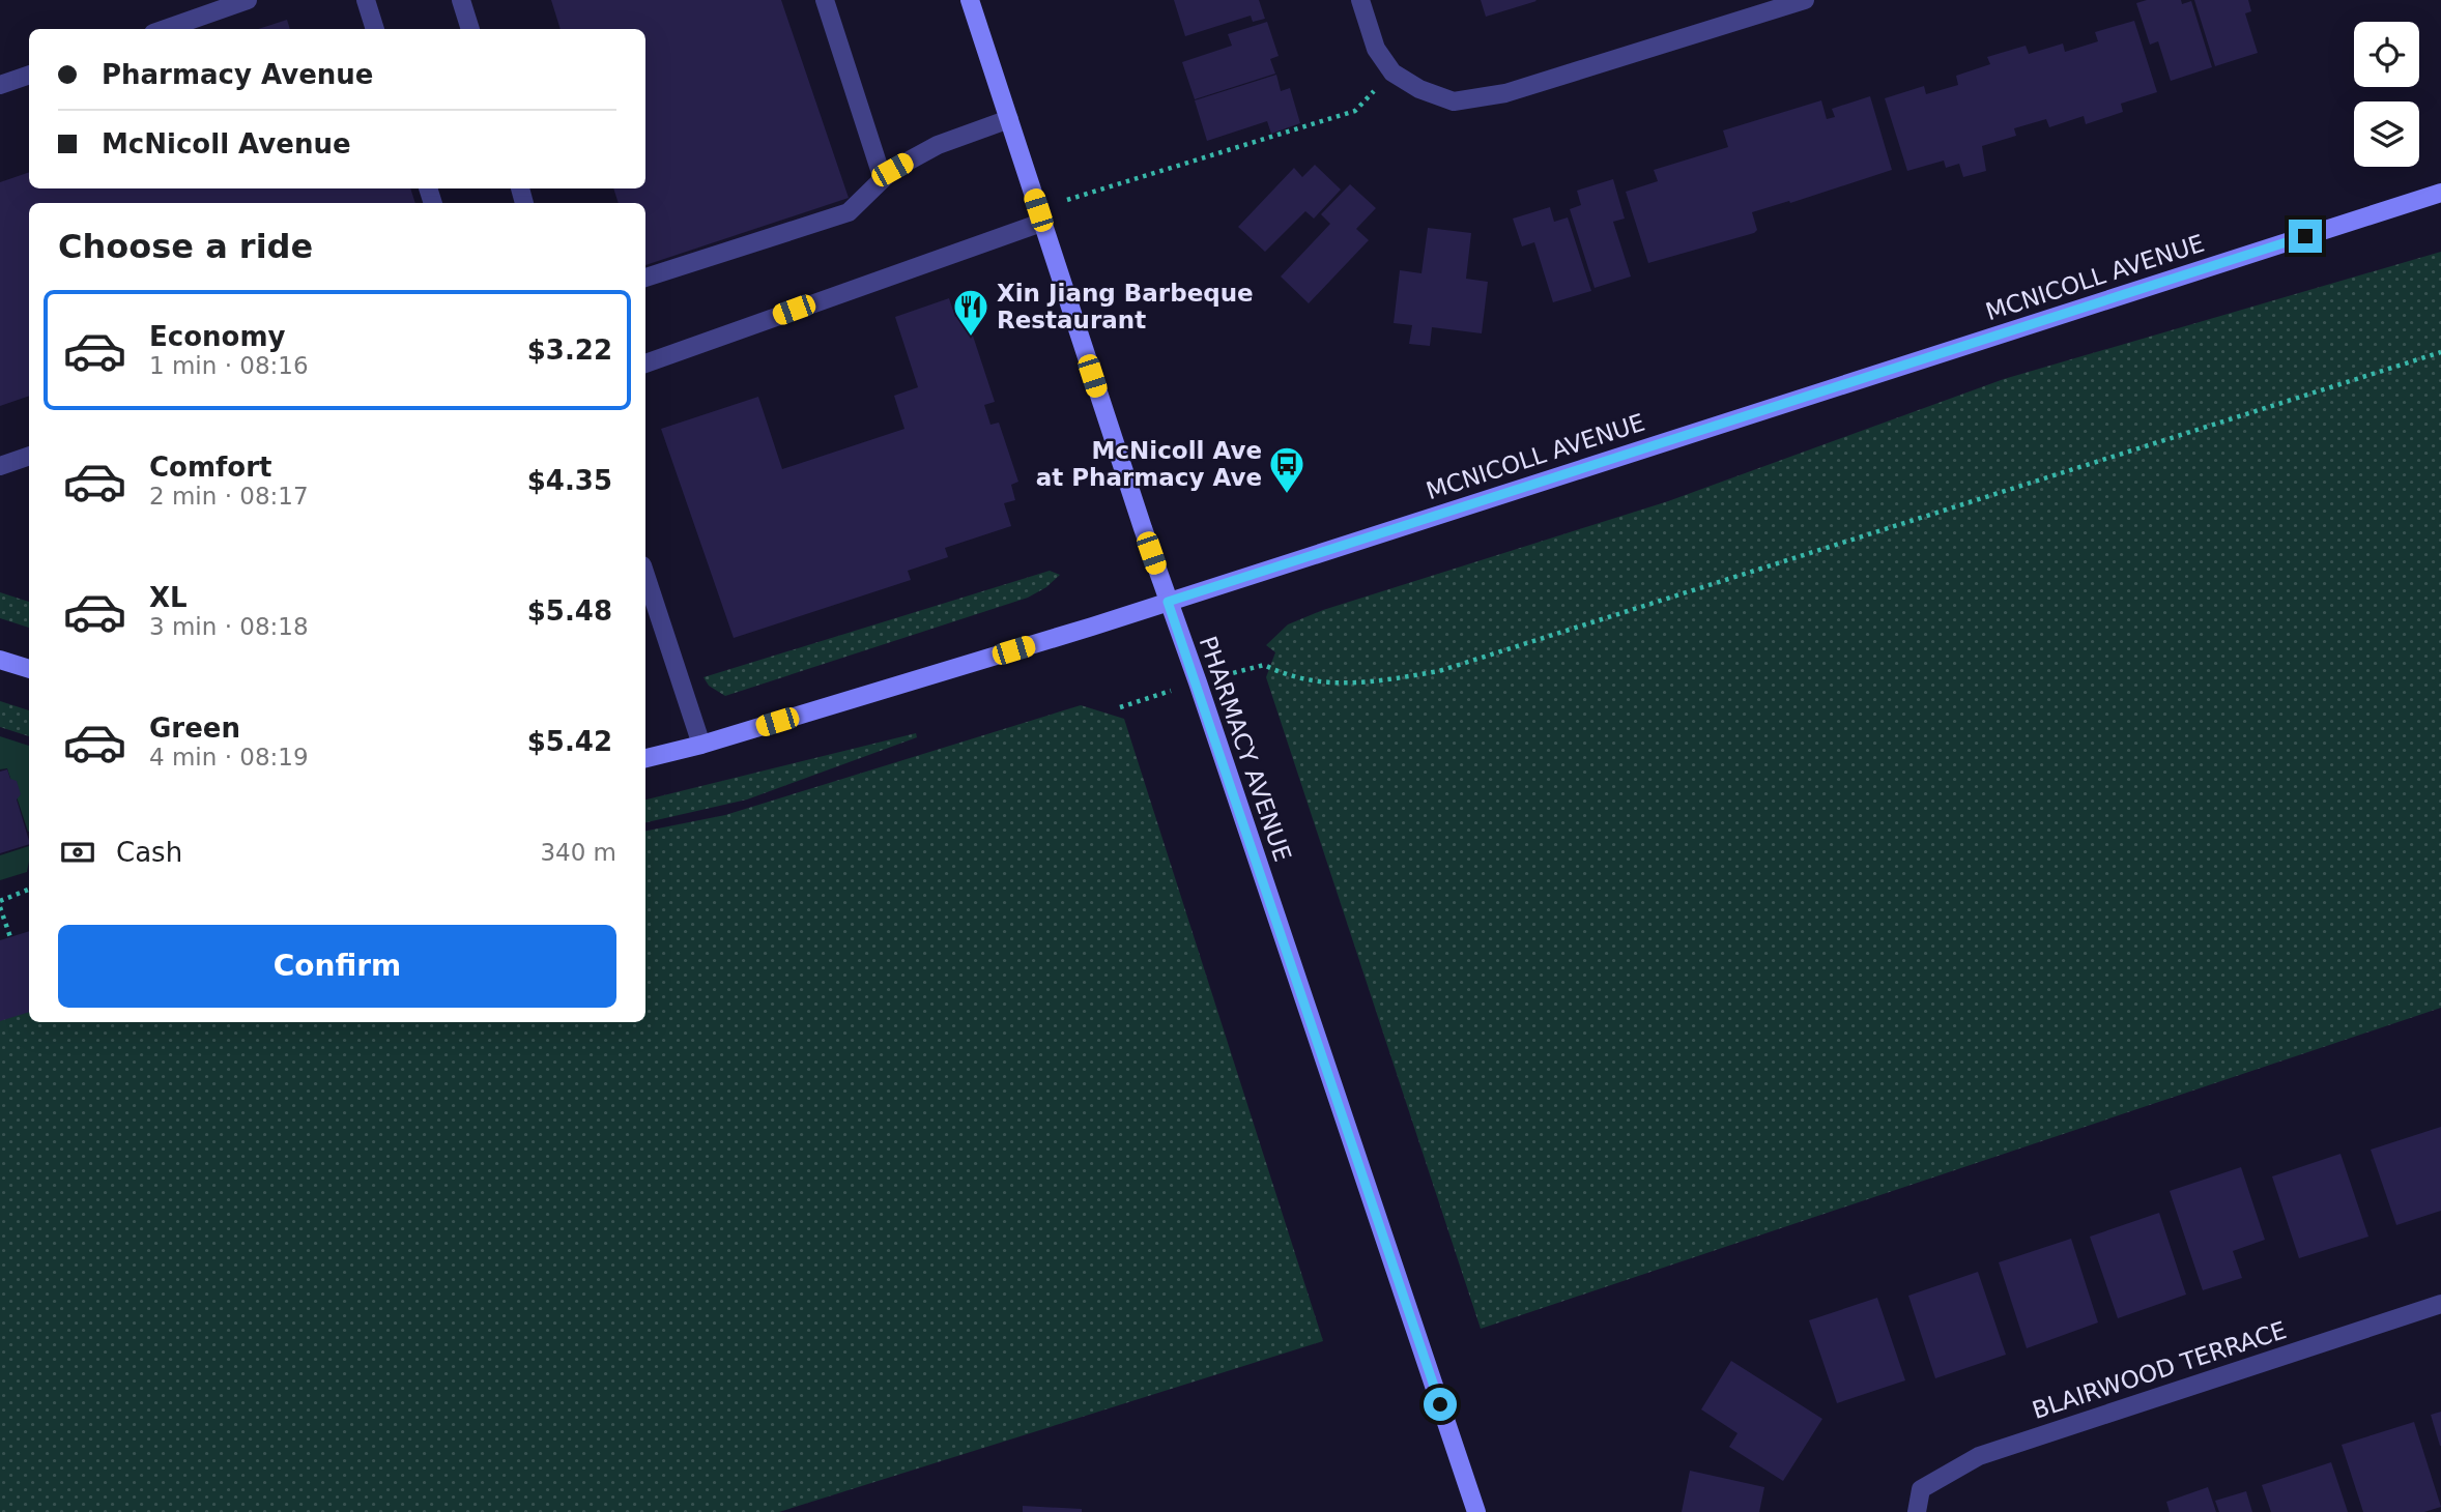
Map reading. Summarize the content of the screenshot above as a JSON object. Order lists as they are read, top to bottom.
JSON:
{
  "streets": {
    "main road": ["MCNICOLL AVENUE", "PHARMACY AVENUE"],
    "street": ["BLAIRWOOD TERRACE"]
  },
  "crossings": [
    ["MCNICOLL AVENUE", "PHARMACY AVENUE"]
  ],
  "places": {
    "restaurant": ["Xin Jiang Barbeque Restaurant"],
    "bus stop": ["McNicoll Ave at Pharmacy Ave"]
  },
  "page": {
    "banner": ["Pharmacy Avenue", "McNicoll Avenue"],
    "heading": "Choose a ride",
    "list": [
      {
        "name": "Economy",
        "note": "1 min · 08:16",
        "value": "$3.22"
      },
      {
        "name": "Comfort",
        "note": "2 min · 08:17",
        "value": "$4.35"
      },
      {
        "name": "XL",
        "note": "3 min · 08:18",
        "value": "$5.48"
      },
      {
        "name": "Green",
        "note": "4 min · 08:19",
        "value": "$5.42"
      }
    ],
    "pay": ["Cash", "340 m"],
    "buttons": "Confirm"
  }
}
